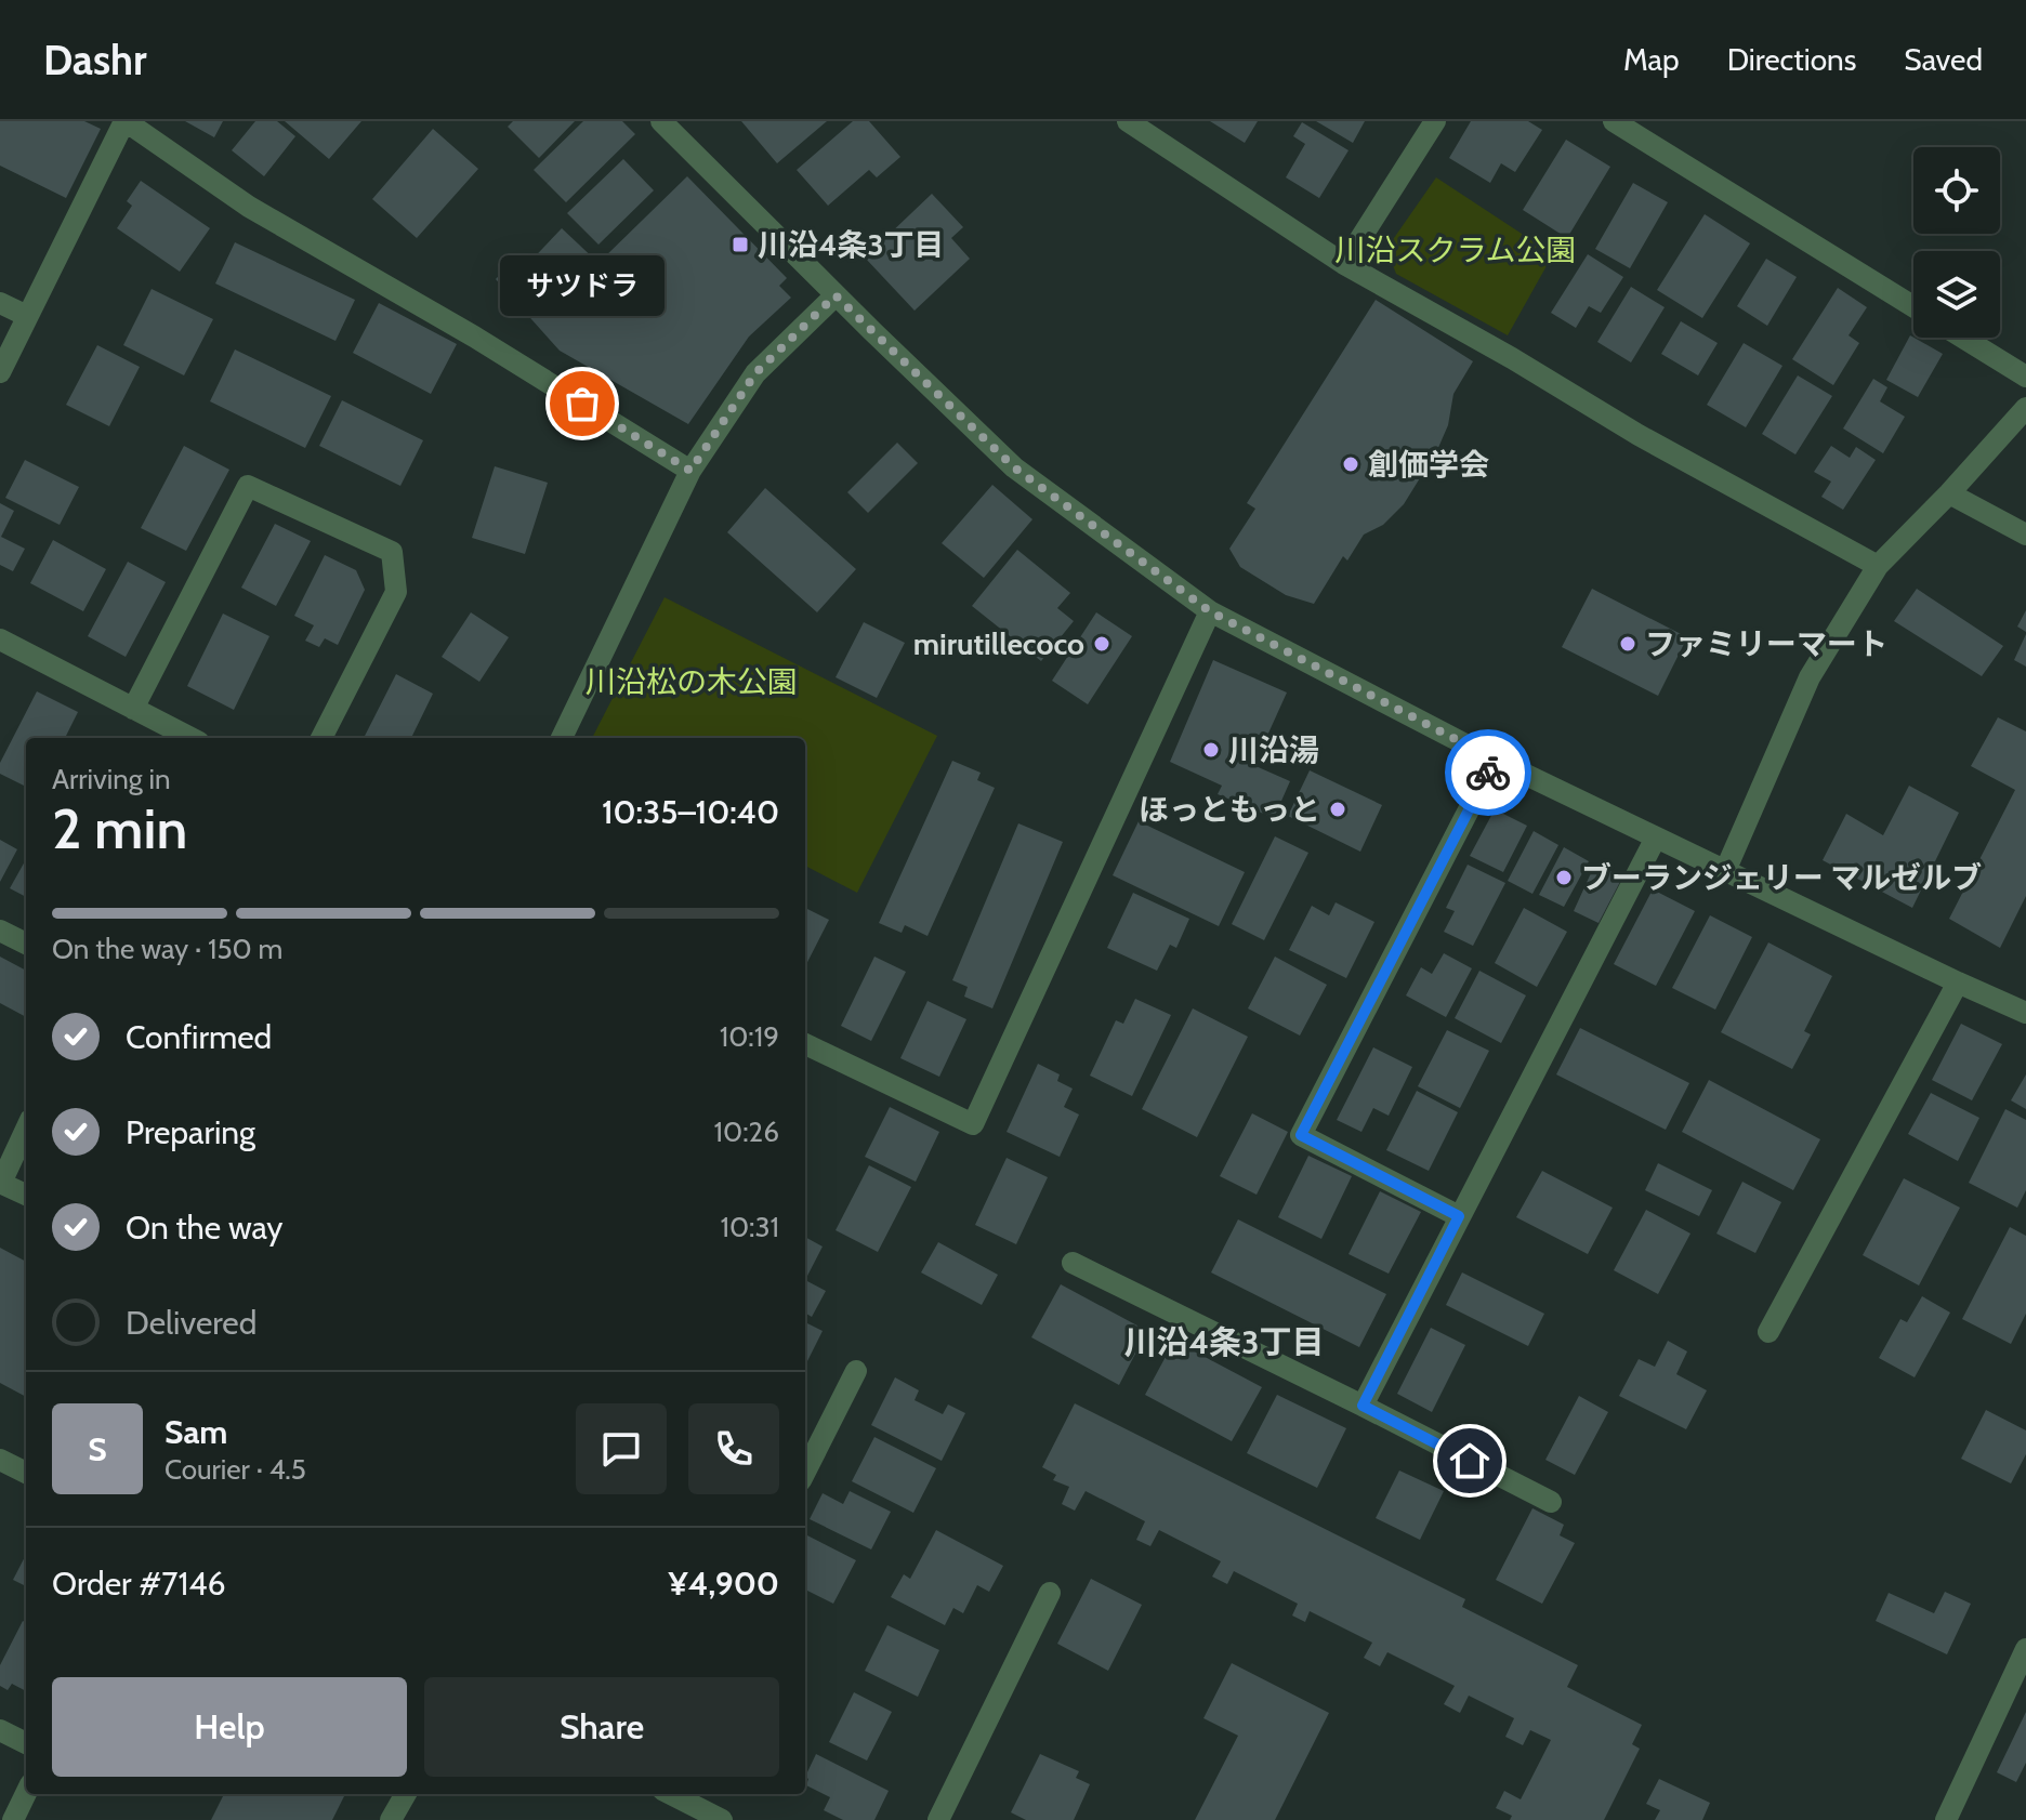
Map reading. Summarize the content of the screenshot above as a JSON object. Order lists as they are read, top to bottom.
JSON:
{
  "districts": ["川沿4条3丁目"],
  "parks": ["川沿スクラム公園", "川沿松の木公園"],
  "places": {
    "transit": ["川沿4条3丁目"],
    "other": [
      "サツドラ",
      "創価学会",
      "mirutillecoco",
      "ファミリーマート",
      "川沿湯",
      "ほっともっと",
      "ブーランジェリー マルゼルブ"
    ]
  },
  "page": {
    "header": "Dashr",
    "nav": ["Map", "Directions", "Saved"],
    "bubble": "サツドラ",
    "heading": ["2 min", "Arriving in", "10:35–10:40"],
    "panel": [
      "Sam",
      "Courier · 4.5",
      "Order #7146",
      "¥4,900"
    ],
    "bar": "On the way · 150 m",
    "list": [
      ["Confirmed", "10:19"],
      ["Preparing", "10:26"],
      ["On the way", "10:31"],
      "Delivered"
    ],
    "round": "S",
    "buttons": ["Help", "Share"]
  }
}
